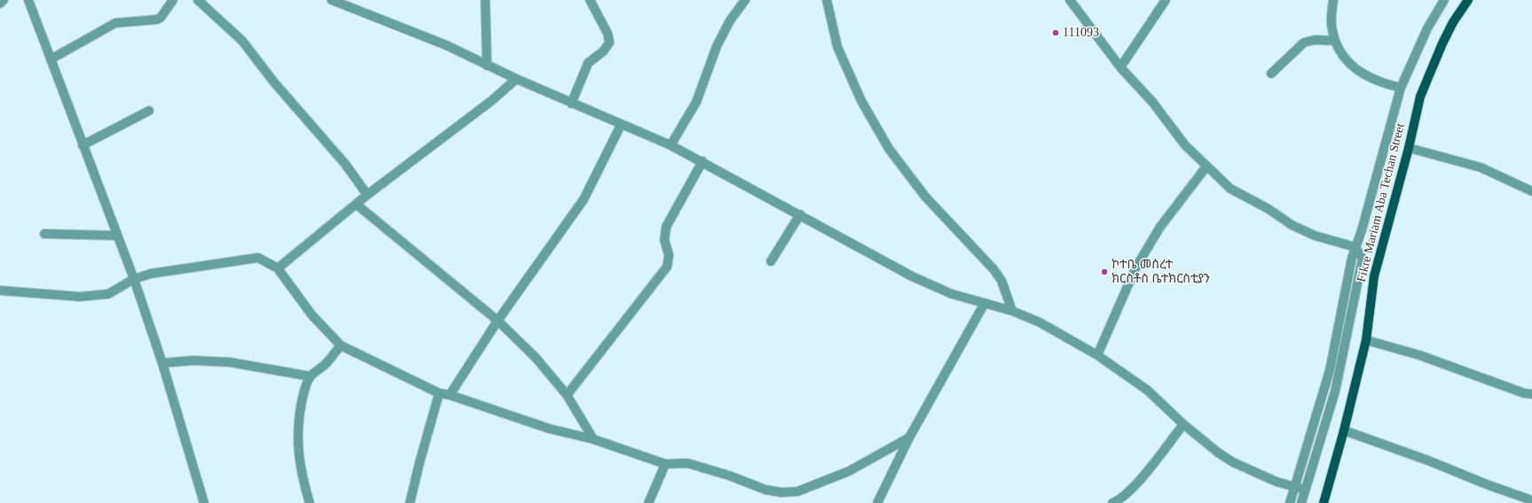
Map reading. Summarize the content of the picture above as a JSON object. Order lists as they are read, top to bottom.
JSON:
{
  "streets": {
    "main road": ["Fikre Mariam Aba Techan Street"]
  },
  "places": ["111093", "ኮተቤ መሰረተ ክርስቶስ ቤተክርስቲያን"]
}
